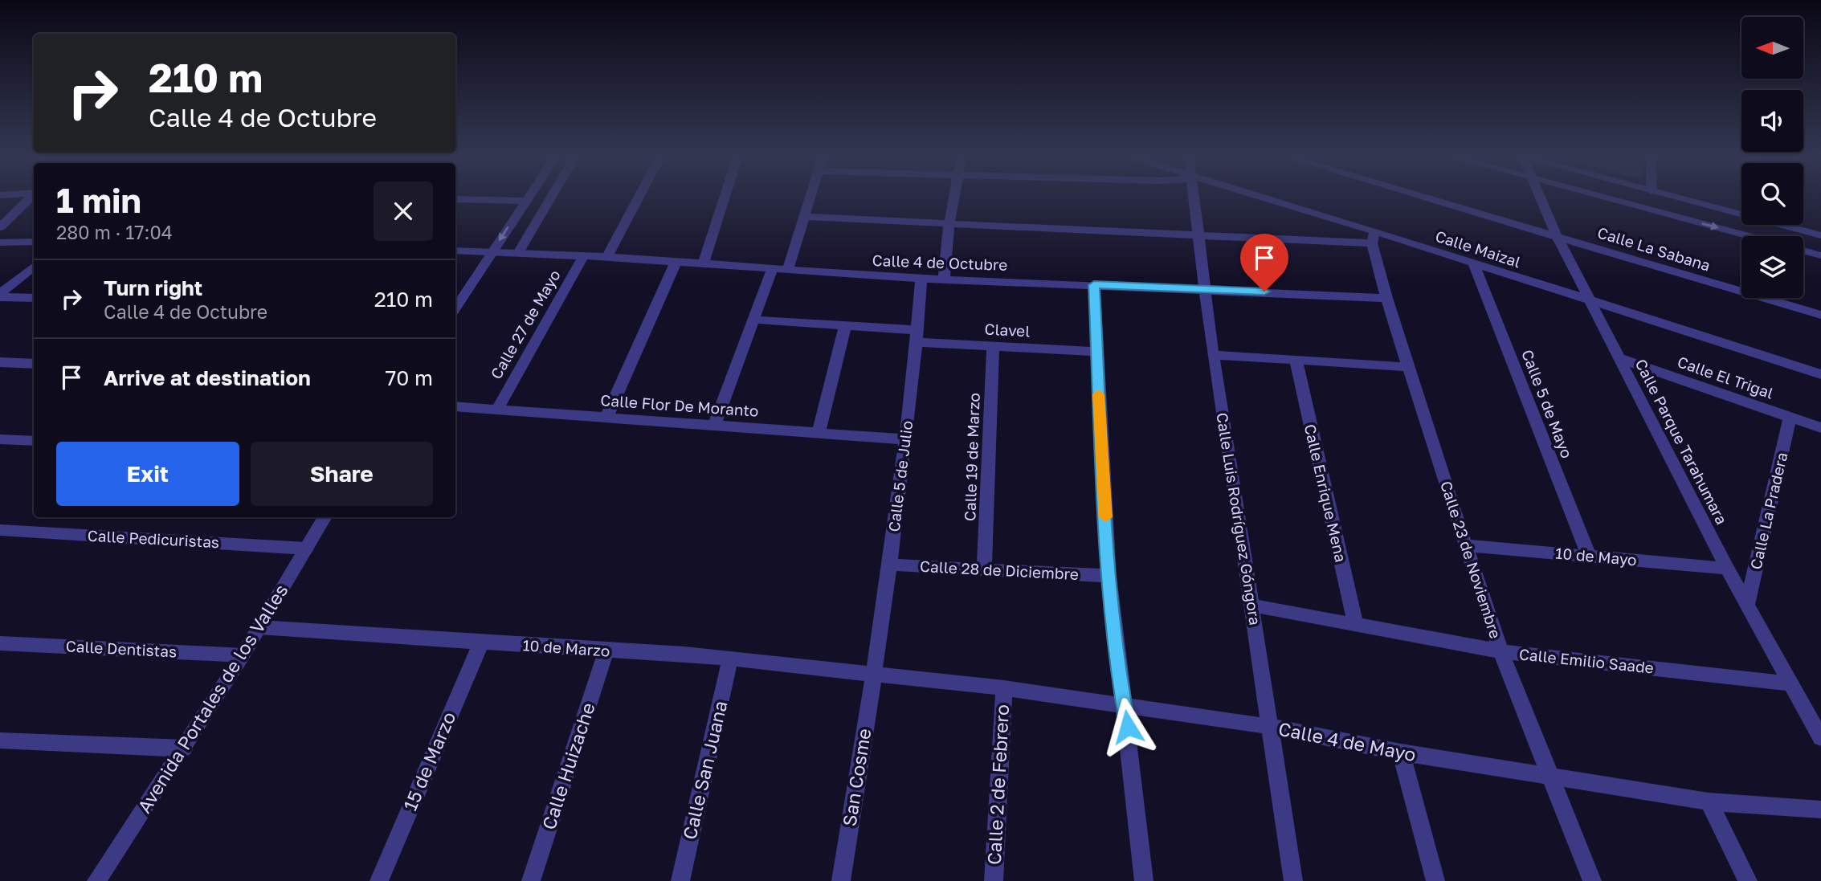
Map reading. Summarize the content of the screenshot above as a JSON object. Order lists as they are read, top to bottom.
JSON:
{
  "streets": {
    "street": [
      "Calle Maizal",
      "Calle La Sabana",
      "Calle 4 de Octubre",
      "Calle 27 de Mayo",
      "Clavel",
      "Calle El Trigal",
      "Calle 5 de Mayo",
      "Calle Flor De Moranto",
      "Calle Parque Tarahumara",
      "Calle 19 de Marzo",
      "Calle 5 de Julio",
      "Calle Enrique Mena",
      "Calle La Pradera",
      "Calle Luis Rodríguez Góngora",
      "Calle Pedicuristas",
      "10 de Mayo",
      "Calle 23 de Noviembre",
      "Calle 28 de Diciembre",
      "10 de Marzo",
      "Calle Dentistas",
      "Calle Emilio Saade",
      "Avenida Portales de los Valles",
      "Calle 4 de Mayo",
      "15 de Marzo",
      "Calle Huizache",
      "Calle San Juana",
      "San Cosme",
      "Calle 2 de Febrero"
    ]
  },
  "crossings": [
    ["Calle Maizal", "Calle 5 de Mayo"],
    ["Calle Maizal", "Calle Parque Tarahumara"],
    ["Calle Maizal", "Calle 23 de Noviembre"],
    ["Calle La Sabana", "Calle Parque Tarahumara"],
    ["Calle 4 de Octubre", "Calle 27 de Mayo"],
    ["Calle 4 de Octubre", "Calle 5 de Julio"],
    ["Calle 4 de Octubre", "Calle Luis Rodríguez Góngora"],
    ["Calle 4 de Octubre", "Calle 23 de Noviembre"],
    ["Calle 27 de Mayo", "Calle Flor De Moranto"],
    ["Clavel", "Calle 19 de Marzo"],
    ["Clavel", "Calle 5 de Julio"],
    ["Calle El Trigal", "Calle Parque Tarahumara"],
    ["Calle El Trigal", "Calle La Pradera"],
    ["Calle 5 de Mayo", "10 de Mayo"],
    ["Calle Flor De Moranto", "Calle 5 de Julio"],
    ["Calle Parque Tarahumara", "Calle La Pradera"],
    ["Calle Parque Tarahumara", "10 de Mayo"],
    ["Calle Parque Tarahumara", "Calle Emilio Saade"],
    ["Calle 19 de Marzo", "Calle 28 de Diciembre"],
    ["Calle 5 de Julio", "Calle 28 de Diciembre"],
    ["Calle 5 de Julio", "10 de Marzo"],
    ["Calle 5 de Julio", "Calle 4 de Mayo"],
    ["Calle 5 de Julio", "San Cosme"],
    ["Calle Enrique Mena", "Calle Emilio Saade"],
    ["Calle Luis Rodríguez Góngora", "Calle Emilio Saade"],
    ["Calle Luis Rodríguez Góngora", "Calle 4 de Mayo"],
    ["Calle Pedicuristas", "Avenida Portales de los Valles"],
    ["10 de Mayo", "Calle 23 de Noviembre"],
    ["Calle 23 de Noviembre", "Calle Emilio Saade"],
    ["Calle 23 de Noviembre", "Calle 4 de Mayo"],
    ["10 de Marzo", "Avenida Portales de los Valles"],
    ["10 de Marzo", "Calle 4 de Mayo"],
    ["10 de Marzo", "15 de Marzo"],
    ["10 de Marzo", "Calle Huizache"],
    ["10 de Marzo", "Calle San Juana"],
    ["10 de Marzo", "San Cosme"],
    ["Calle Dentistas", "Avenida Portales de los Valles"],
    ["Calle 4 de Mayo", "San Cosme"],
    ["Calle 4 de Mayo", "Calle 2 de Febrero"]
  ],
  "north": "left",
  "page": {
    "turn": ["210 m", "Calle 4 de Octubre"],
    "heading": ["1 min", "280 m · 17:04"],
    "list": [
      {
        "name": "Turn right",
        "note": "Calle 4 de Octubre",
        "value": "210 m"
      },
      {
        "name": "Arrive at destination",
        "value": "70 m"
      }
    ],
    "buttons": ["Exit", "Share"]
  }
}
